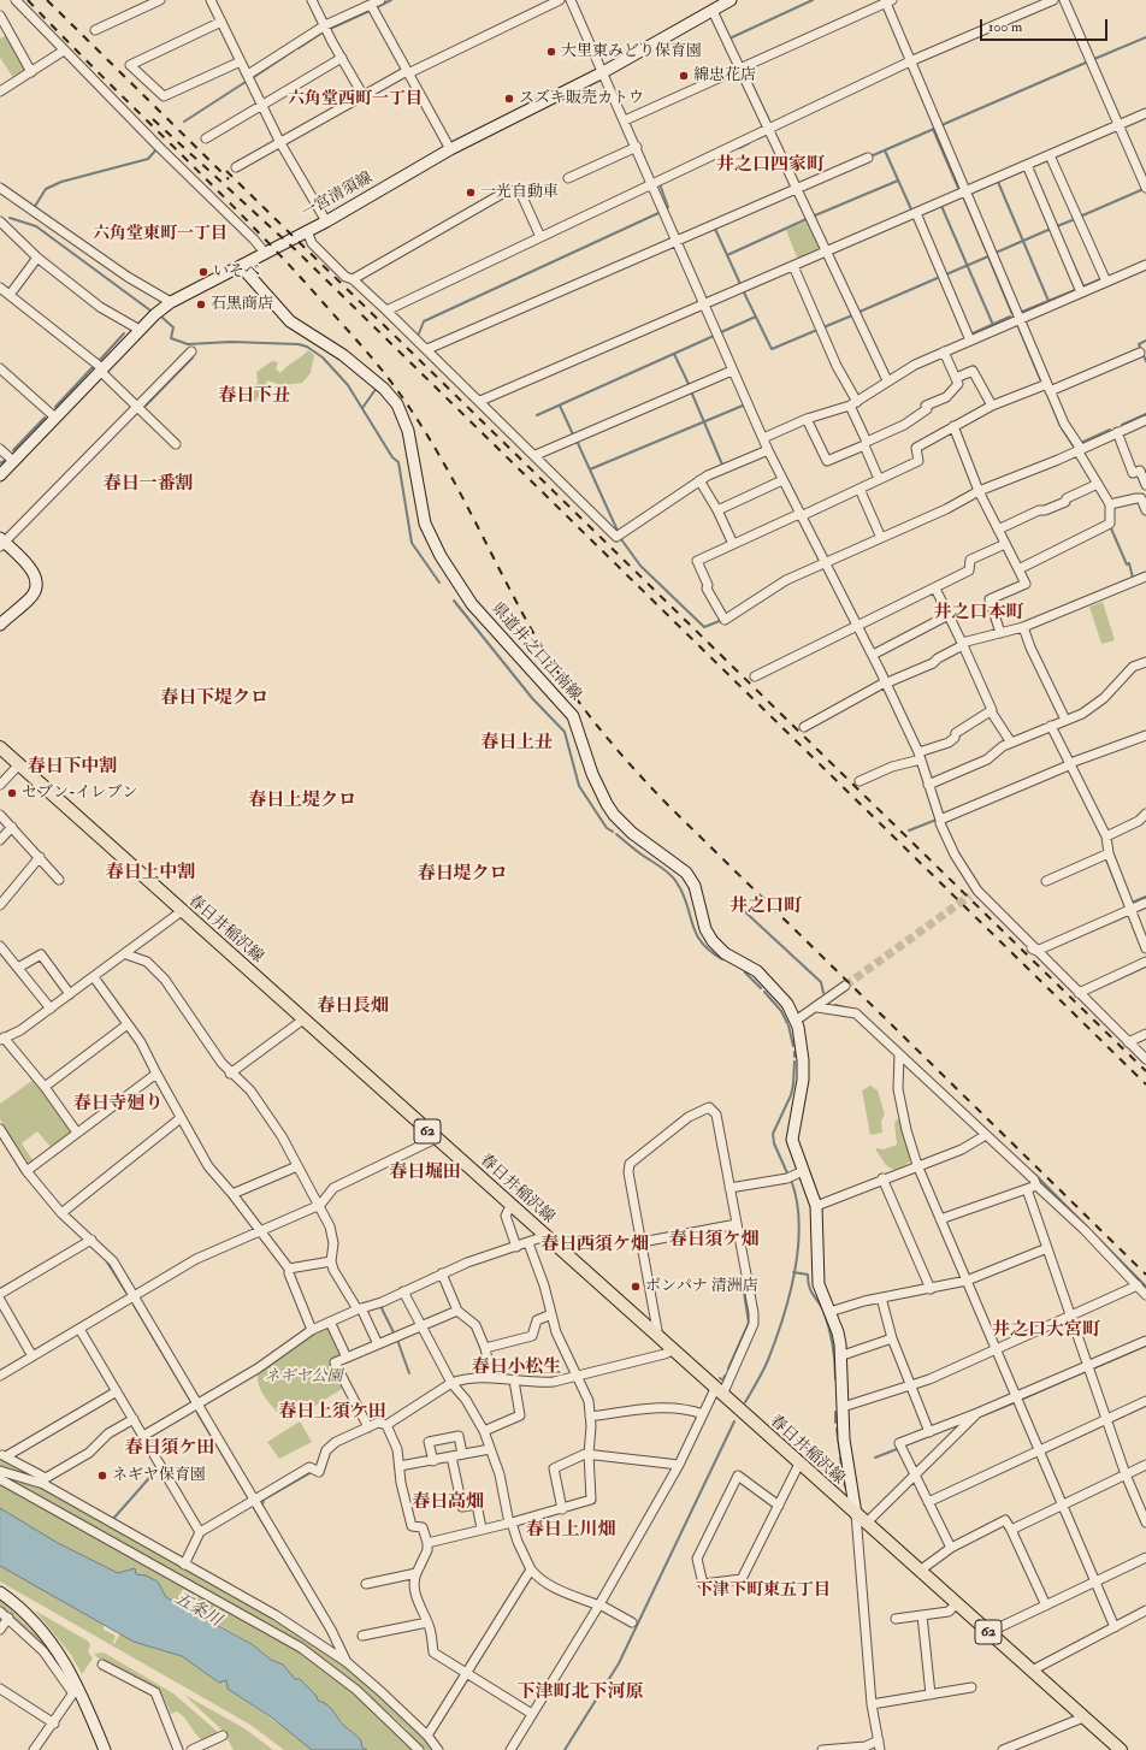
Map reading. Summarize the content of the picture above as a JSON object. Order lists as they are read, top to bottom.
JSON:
{
  "streets": {
    "main road": [
      "一宮清須線",
      "県道井之口江南線",
      "春日井稲沢線",
      "62"
    ]
  },
  "crossings": [
    ["一宮清須線", "県道井之口江南線"],
    ["県道井之口江南線", "春日井稲沢線"]
  ],
  "districts": [
    "六角堂西町一丁目",
    "井之口四家町",
    "六角堂東町一丁目",
    "春日下丑",
    "春日一番割",
    "井之口本町",
    "春日下堤クロ",
    "春日上丑",
    "春日下中割",
    "春日上堤クロ",
    "春日上中割",
    "春日堤クロ",
    "井之口町",
    "春日長畑",
    "春日寺廻り",
    "春日堀田",
    "春日須ケ畑",
    "春日西須ケ畑",
    "井之口大宮町",
    "春日小松生",
    "春日上須ケ田",
    "春日須ケ田",
    "春日高畑",
    "春日上川畑",
    "下津下町東五丁目",
    "下津町北下河原"
  ],
  "water": ["五条川"],
  "parks": ["ネギヤ公園"],
  "places": [
    "大里東みどり保育園",
    "綿忠花店",
    "スズキ販売カトウ",
    "一光自動車",
    "いそべ",
    "石黒商店",
    "セブン-イレブン",
    "ボンパナ 清洲店",
    "ネギヤ保育園"
  ],
  "scale_bar": "100 m"
}
